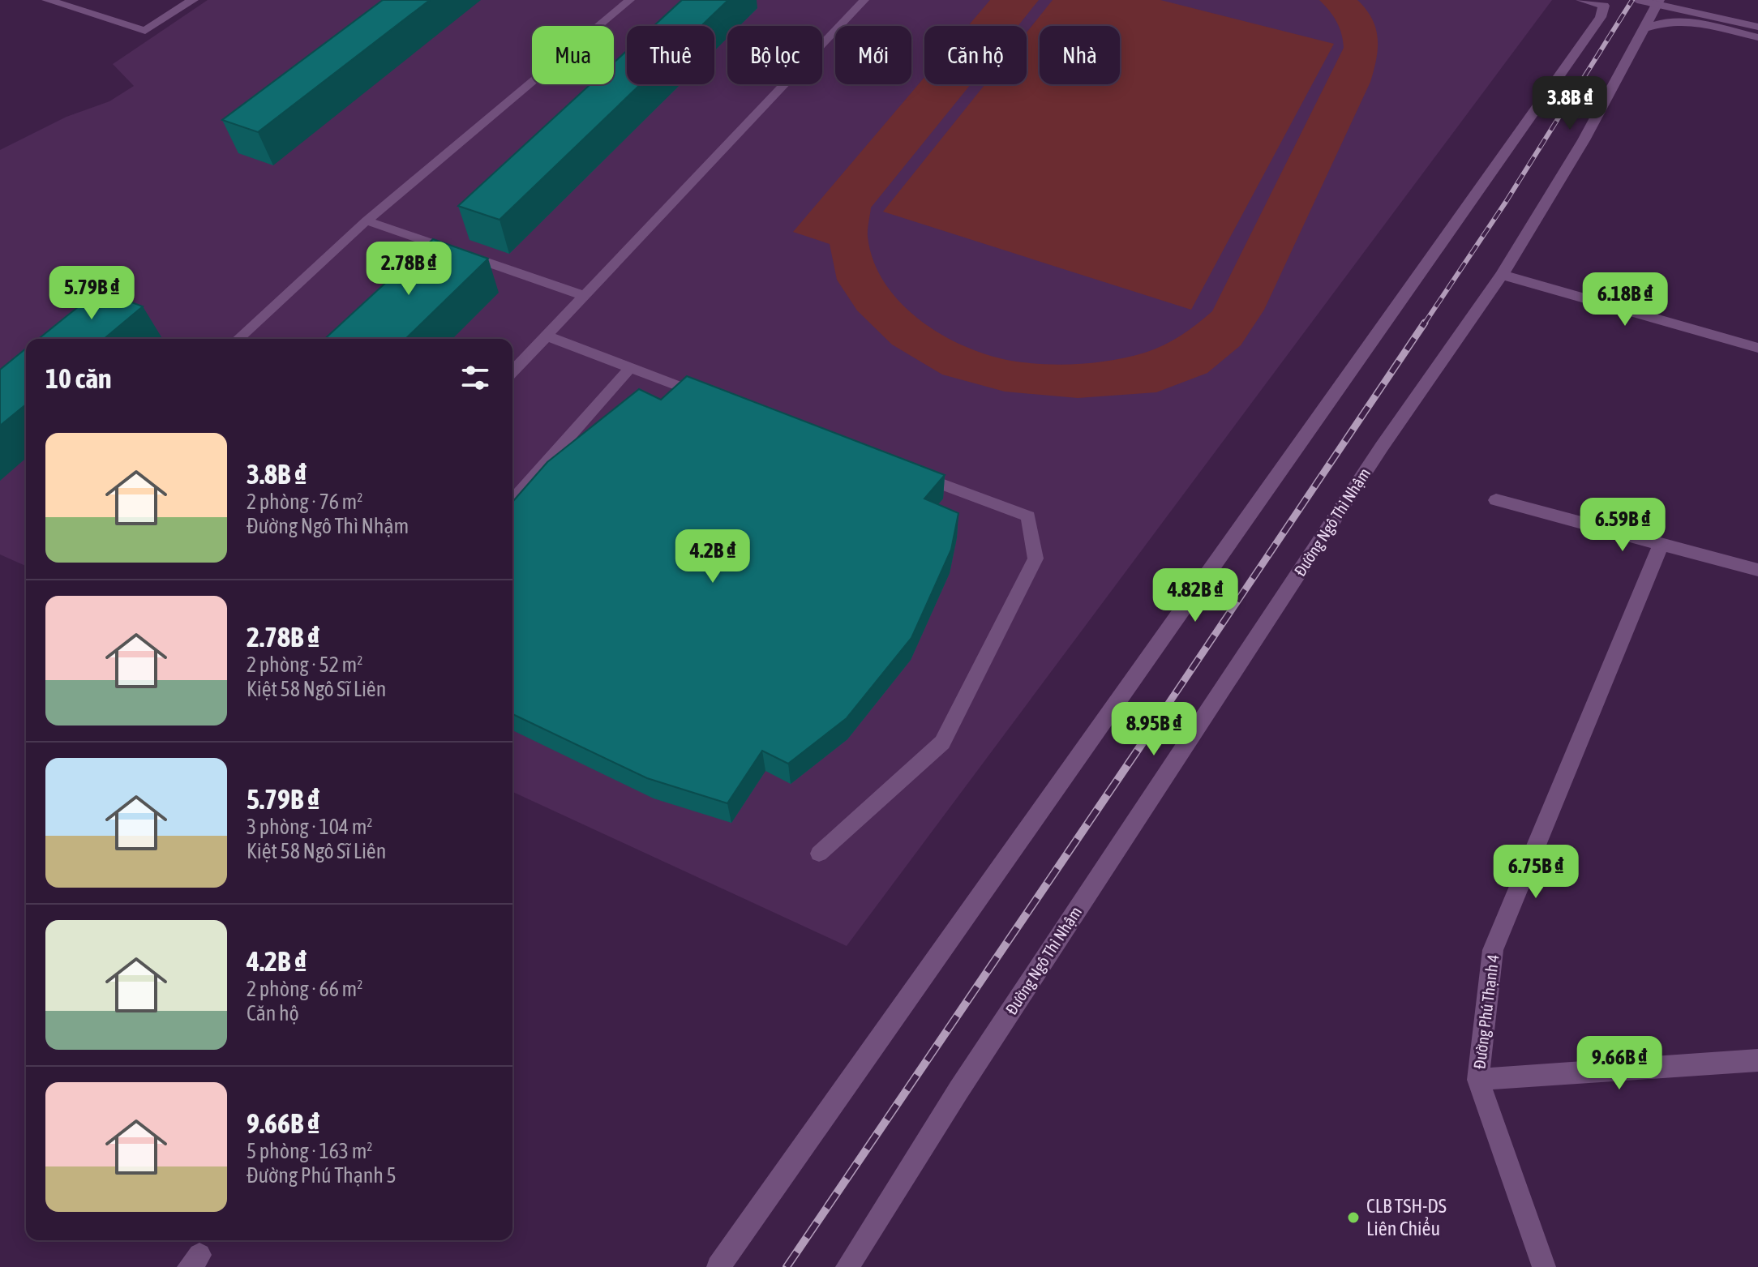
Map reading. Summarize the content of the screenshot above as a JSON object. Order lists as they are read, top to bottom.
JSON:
{
  "streets": {
    "street": ["Đường Ngô Thì Nhậm", "Đường Phú Thạnh 4"]
  },
  "places": ["CLB TSH-DS Liên Chiểu"],
  "page": {
    "chip": [
      "Mua",
      "Thuê",
      "Bộ lọc",
      "Mới",
      "Căn hộ",
      "Nhà"
    ],
    "price": [
      "3.8B ₫",
      "2.78B ₫",
      "5.79B ₫",
      "6.18B ₫",
      "6.59B ₫",
      "4.2B ₫",
      "4.82B ₫",
      "8.95B ₫",
      "6.75B ₫",
      "9.66B ₫"
    ],
    "heading": "10 căn",
    "list": [
      {
        "name": "3.8B ₫",
        "note": "2 phòng · 76 m² · Đường Ngô Thì Nhậm"
      },
      {
        "name": "2.78B ₫",
        "note": "2 phòng · 52 m² · Kiệt 58 Ngô Sĩ Liên"
      },
      {
        "name": "5.79B ₫",
        "note": "3 phòng · 104 m² · Kiệt 58 Ngô Sĩ Liên"
      },
      {
        "name": "4.2B ₫",
        "note": "2 phòng · 66 m² · Căn hộ"
      },
      {
        "name": "9.66B ₫",
        "note": "5 phòng · 163 m² · Đường Phú Thạnh 5"
      }
    ]
  }
}
